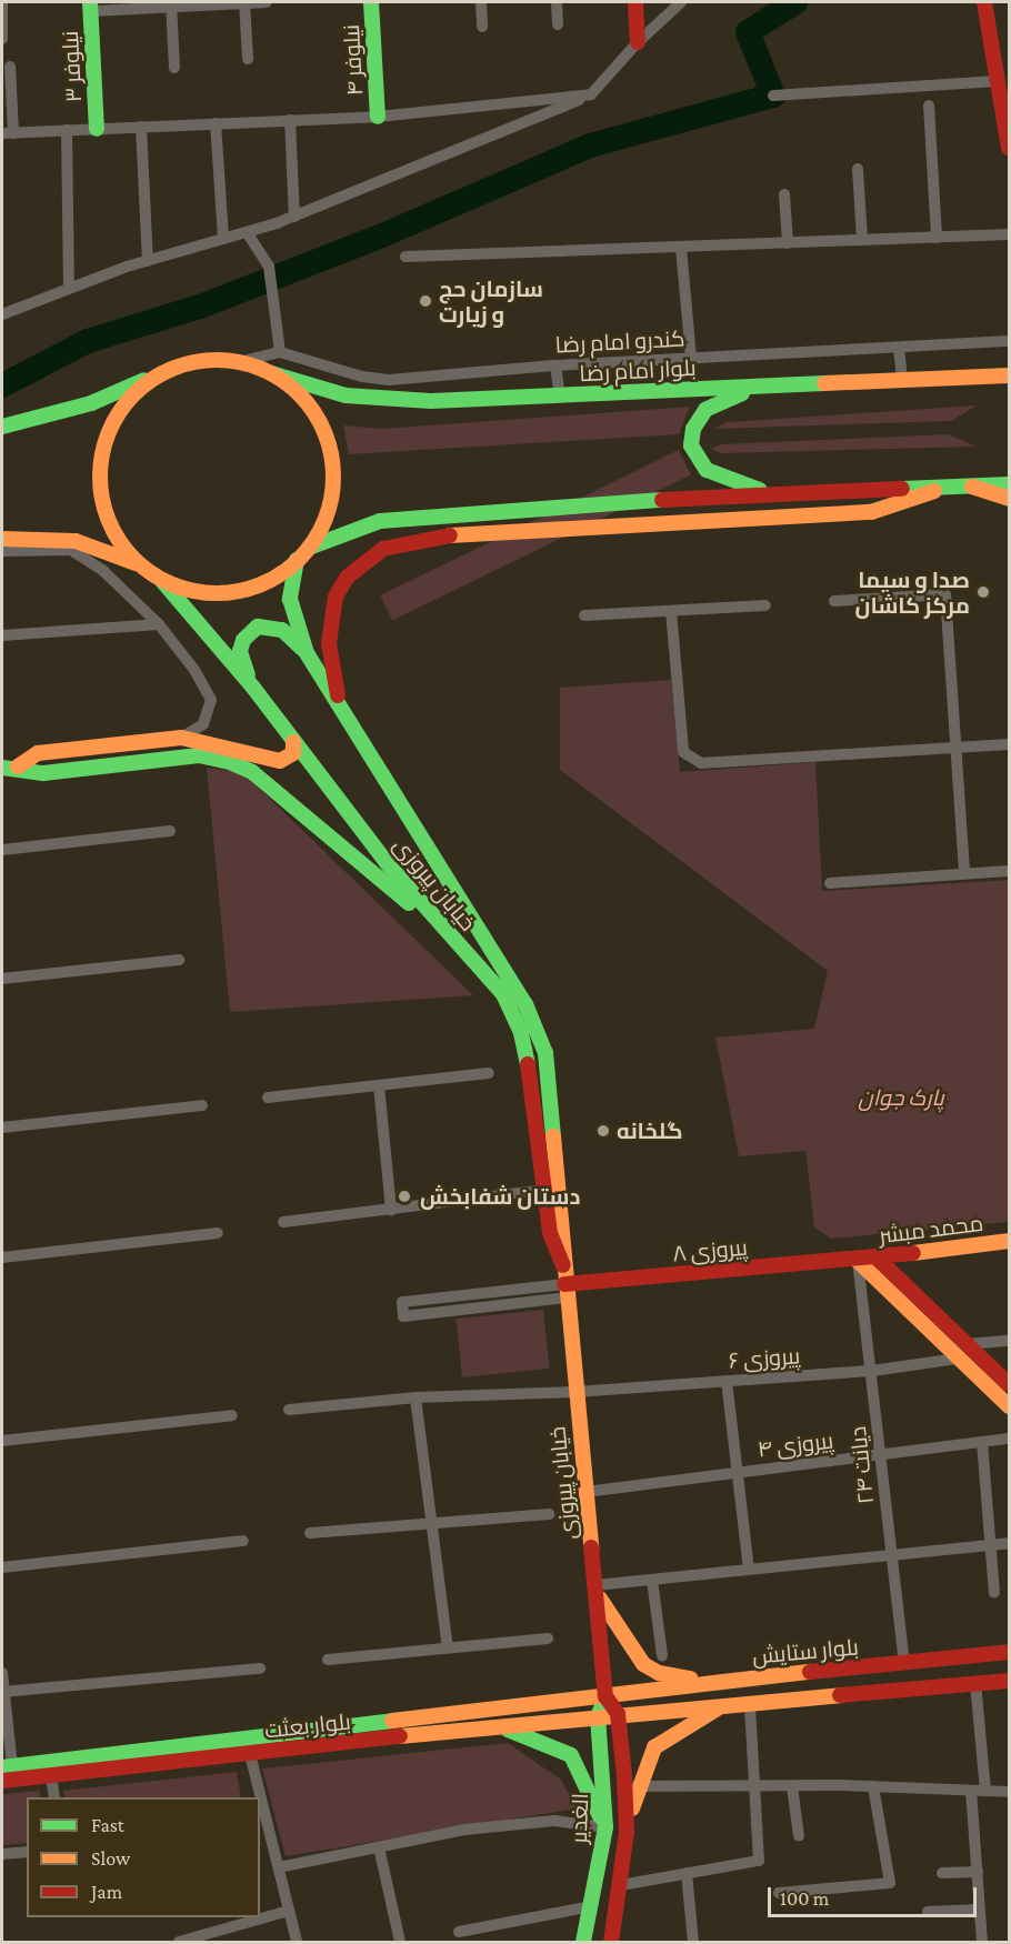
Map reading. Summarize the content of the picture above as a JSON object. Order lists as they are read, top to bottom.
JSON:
{
  "streets": {
    "main road": [
      "نیلوفر ۴",
      "نیلوفر ۳",
      "بلوار امام رضا",
      "خیابان پیروزی",
      "محمد مبشر",
      "پیروزی ۸",
      "بلوار ستایش",
      "بلوار بعثت",
      "الغدیر"
    ],
    "street": [
      "کندرو امام رضا",
      "پیروزی ۶",
      "پیروزی ۴",
      "دیانت ۲۴"
    ]
  },
  "crossings": [
    ["بلوار امام رضا", "خیابان پیروزی"],
    ["خیابان پیروزی", "پیروزی ۸"],
    ["خیابان پیروزی", "پیروزی ۶"],
    ["خیابان پیروزی", "پیروزی ۴"],
    ["خیابان پیروزی", "بلوار ستایش"],
    ["خیابان پیروزی", "بلوار بعثت"],
    ["خیابان پیروزی", "الغدیر"],
    ["محمد مبشر", "پیروزی ۸"],
    ["محمد مبشر", "دیانت ۲۴"],
    ["پیروزی ۸", "دیانت ۲۴"],
    ["پیروزی ۶", "دیانت ۲۴"],
    ["پیروزی ۴", "دیانت ۲۴"],
    ["دیانت ۲۴", "بلوار ستایش"],
    ["بلوار ستایش", "بلوار بعثت"],
    ["بلوار ستایش", "الغدیر"],
    ["بلوار بعثت", "الغدیر"]
  ],
  "parks": ["پارک جوان"],
  "places": [
    "سازمان حج و زیارت",
    "صدا و سیما مرکز کاشان",
    "گلخانه",
    "دستان شفابخش"
  ],
  "legend": ["Fast", "Slow", "Jam"],
  "scale_bar": "100 m"
}
